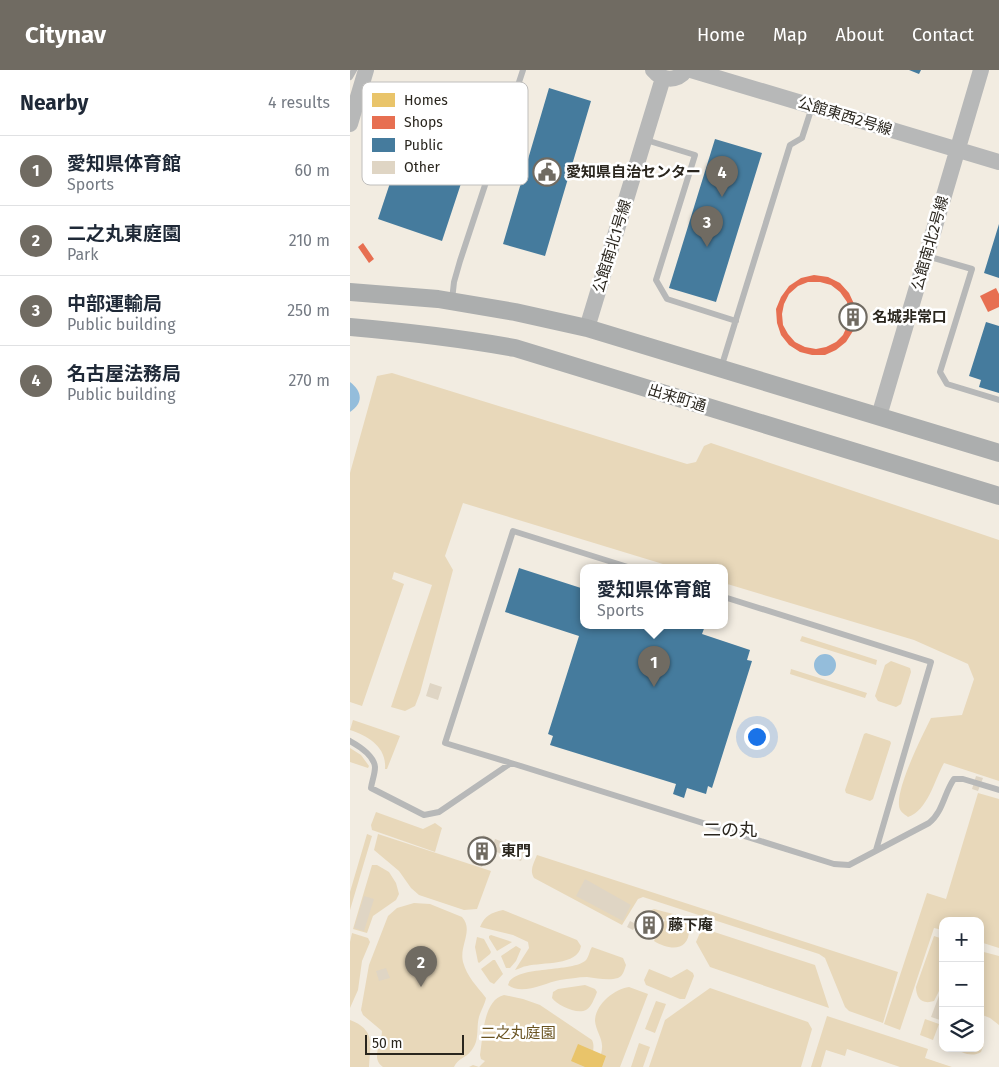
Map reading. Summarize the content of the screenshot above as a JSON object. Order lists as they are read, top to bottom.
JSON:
{
  "streets": {
    "main road": ["出来町通"],
    "street": ["公館東西2号線", "公館南北2号線", "公館南北1号線"]
  },
  "crossings": [
    ["公館東西2号線", "公館南北2号線"]
  ],
  "districts": ["二の丸"],
  "parks": ["二之丸庭園"],
  "places": {
    "public building": ["愛知県自治センター"],
    "building": ["名城非常口", "東門", "藤下庵"]
  },
  "legend": [
    "Homes",
    "Shops",
    "Public",
    "Other"
  ],
  "scale_bar": "50 m",
  "page": {
    "header": "Citynav",
    "nav": [
      "Home",
      "Map",
      "About",
      "Contact"
    ],
    "heading": ["Nearby", "4 results"],
    "list": [
      {
        "mark": "1",
        "name": "愛知県体育館",
        "note": "Sports",
        "value": "60 m"
      },
      {
        "mark": "2",
        "name": "二之丸東庭園",
        "note": "Park",
        "value": "210 m"
      },
      {
        "mark": "3",
        "name": "中部運輸局",
        "note": "Public building",
        "value": "250 m"
      },
      {
        "mark": "4",
        "name": "名古屋法務局",
        "note": "Public building",
        "value": "270 m"
      }
    ],
    "pins": [
      "4",
      "3",
      "1",
      "2"
    ],
    "popup": ["愛知県体育館", "Sports"],
    "map_buttons": ["+", "−"],
    "scale": "50 m"
  }
}
